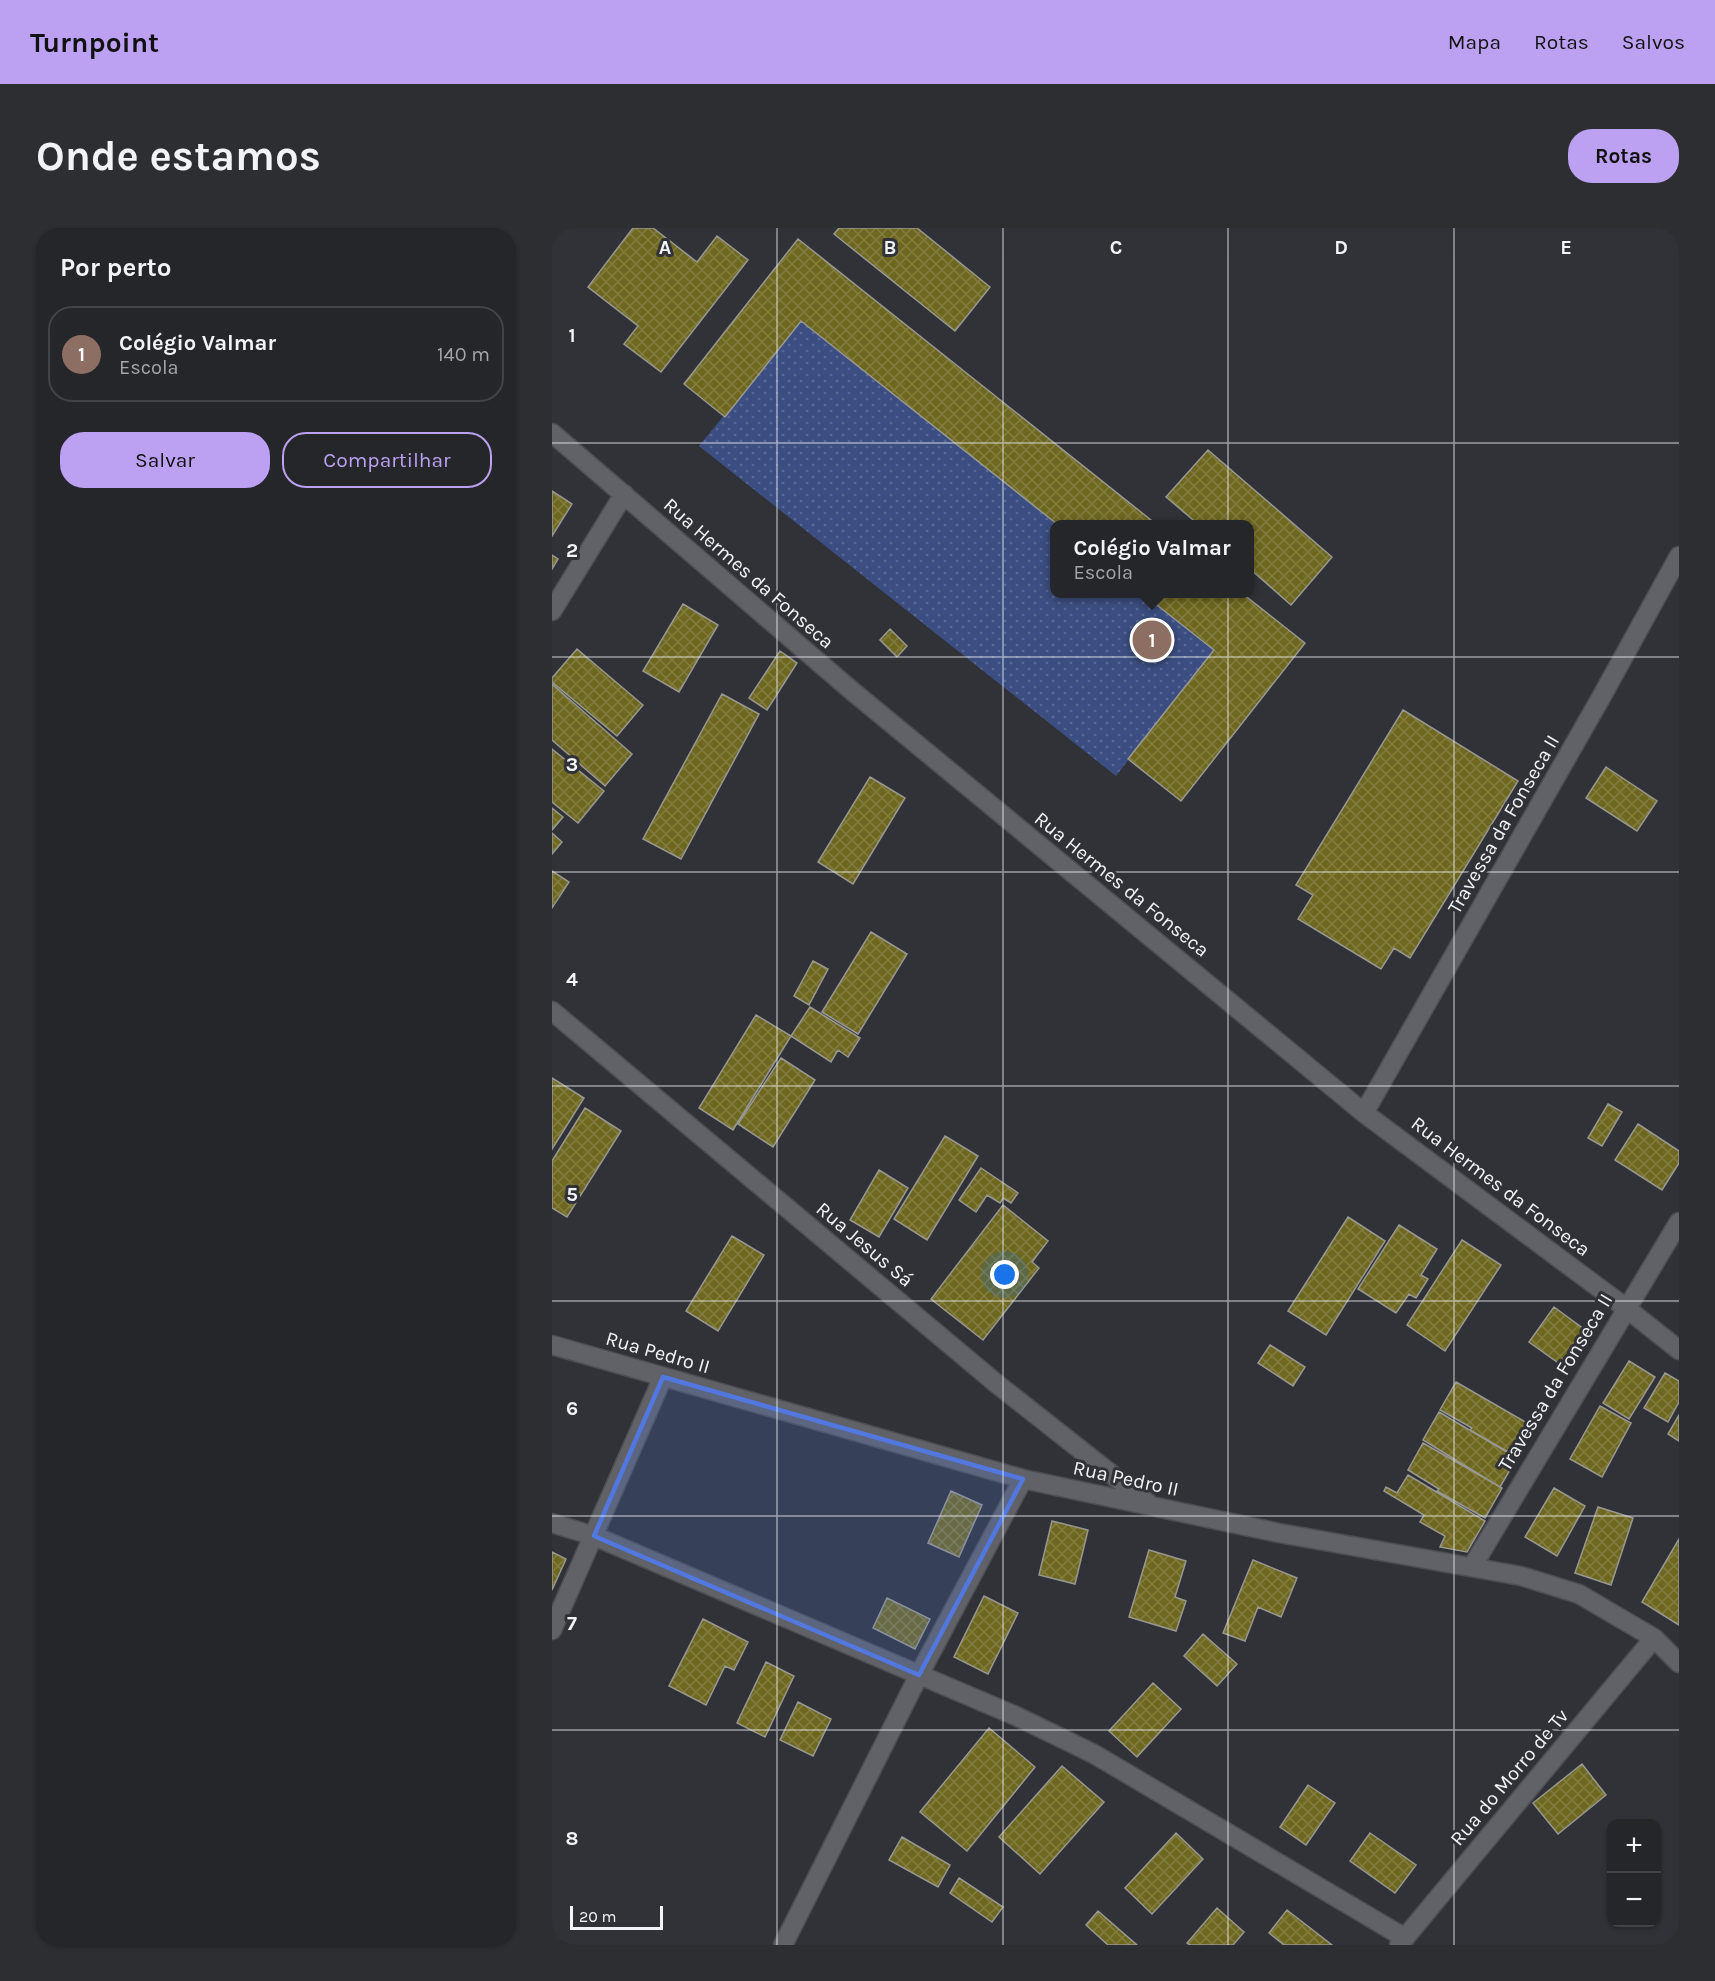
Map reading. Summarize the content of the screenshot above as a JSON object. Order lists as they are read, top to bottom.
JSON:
{
  "streets": {
    "street": [
      "Rua Hermes da Fonseca",
      "Travessa da Fonseca II",
      "Rua Jesus Sá",
      "Rua Pedro II",
      "Rua do Morro de Tv"
    ]
  },
  "crossings": [
    ["Rua Hermes da Fonseca", "Travessa da Fonseca II"],
    ["Travessa da Fonseca II", "Rua Pedro II"],
    ["Rua Jesus Sá", "Rua Pedro II"],
    ["Rua Pedro II", "Rua do Morro de Tv"]
  ],
  "scale_bar": "20 m",
  "page": {
    "header": "Turnpoint",
    "nav": ["Mapa", "Rotas", "Salvos"],
    "buttons": [
      "Rotas",
      ["Salvar", "Compartilhar"]
    ],
    "title": "Onde estamos",
    "heading": "Por perto",
    "list": [
      {
        "mark": "1",
        "name": "Colégio Valmar",
        "note": "Escola",
        "value": "140 m"
      }
    ],
    "popup": ["Colégio Valmar", "Escola"],
    "pins": "1",
    "map_buttons": ["+", "−"],
    "scale": "20 m"
  },
  "grid": {
    "columns": [
      "A",
      "B",
      "C",
      "D",
      "E"
    ],
    "rows": [
      "1",
      "2",
      "3",
      "4",
      "5",
      "6",
      "7",
      "8"
    ]
  }
}
